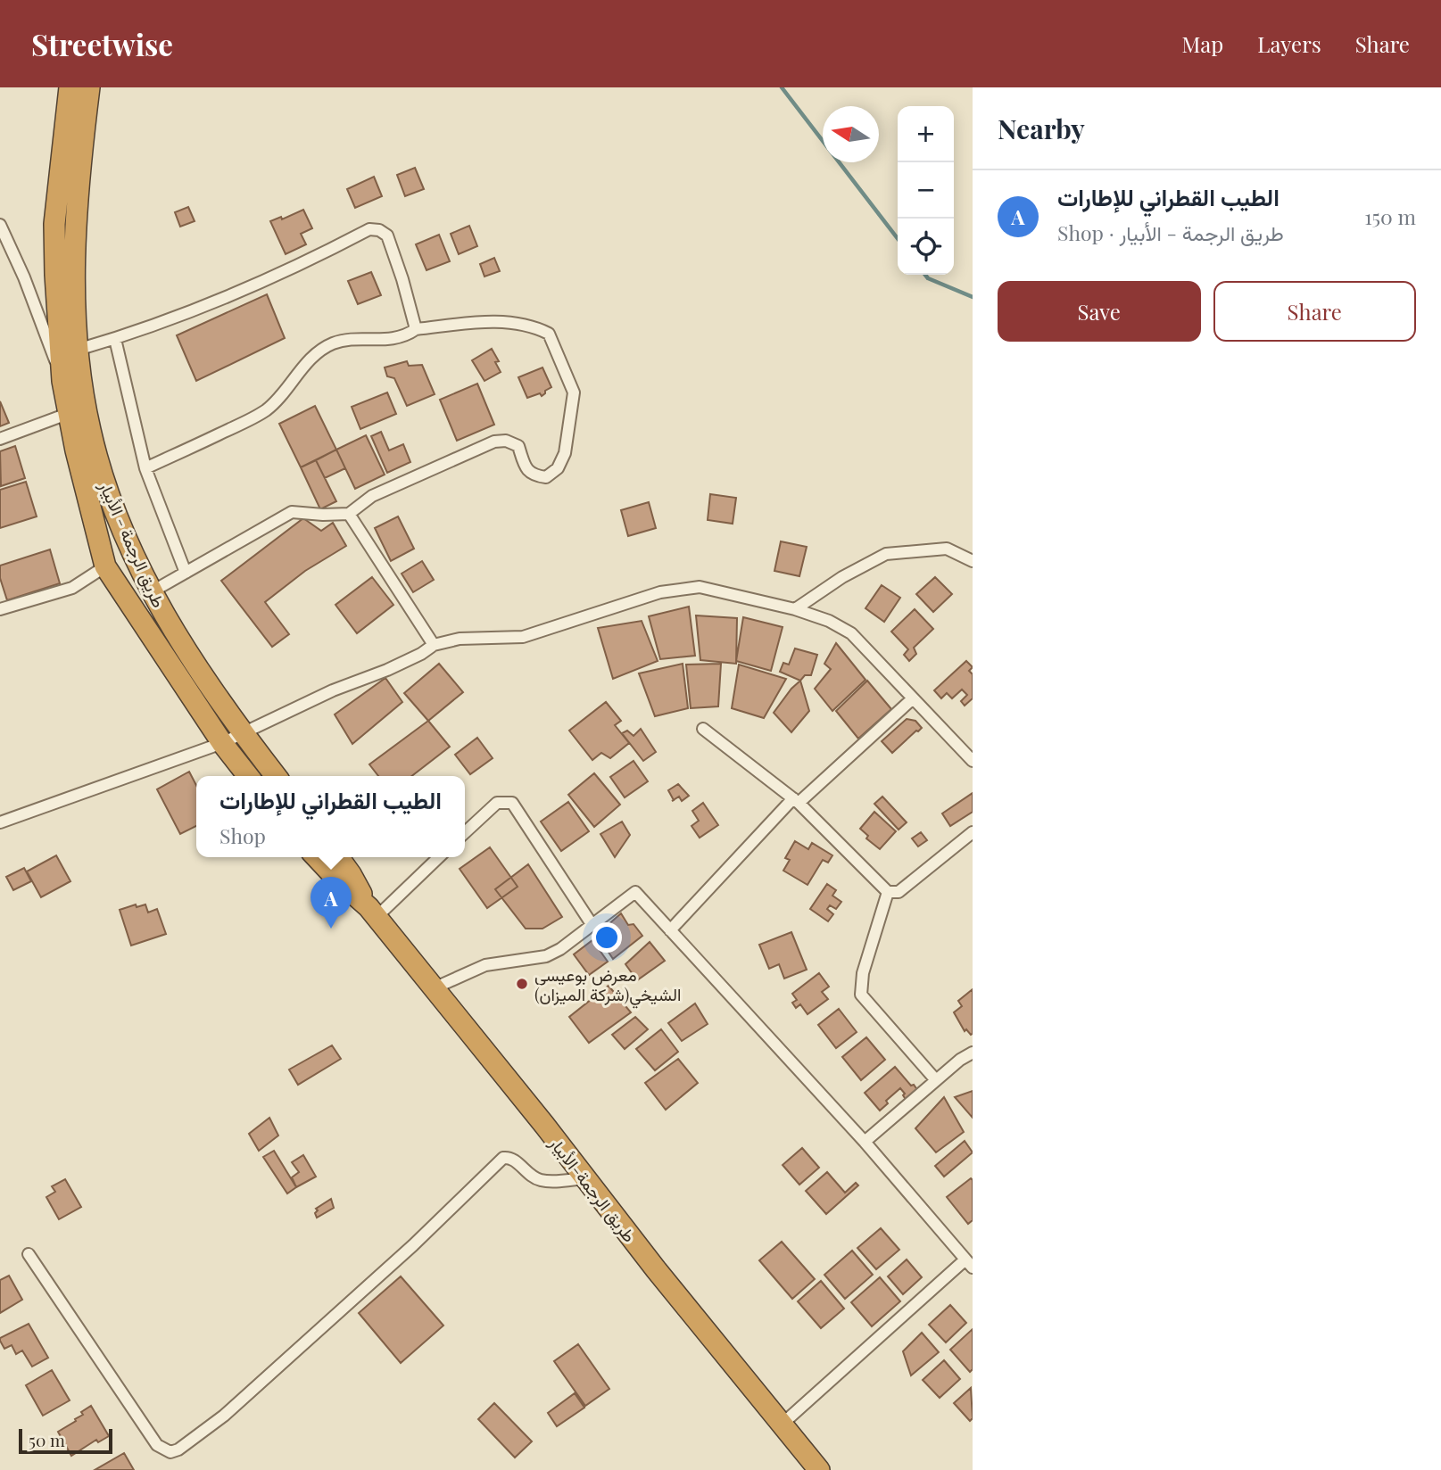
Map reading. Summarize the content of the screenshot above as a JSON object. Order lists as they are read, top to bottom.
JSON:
{
  "streets": {
    "highway": ["طريق الرجمة - الأبيار", "طريق الرجمة-الأبيار"]
  },
  "places": ["معرض بوعيسى الشيخي(شركة الميزان)"],
  "scale_bar": "50 m",
  "north": "left",
  "page": {
    "header": "Streetwise",
    "nav": ["Map", "Layers", "Share"],
    "heading": "Nearby",
    "map_buttons": ["+", "−"],
    "list": [
      {
        "mark": "A",
        "name": "الطيب القطراني للإطارات",
        "note": "Shop · طريق الرجمة - الأبيار",
        "value": "150 m"
      }
    ],
    "buttons": ["Save", "Share"],
    "popup": ["الطيب القطراني للإطارات", "Shop"],
    "pins": "A",
    "scale": "50 m"
  }
}
